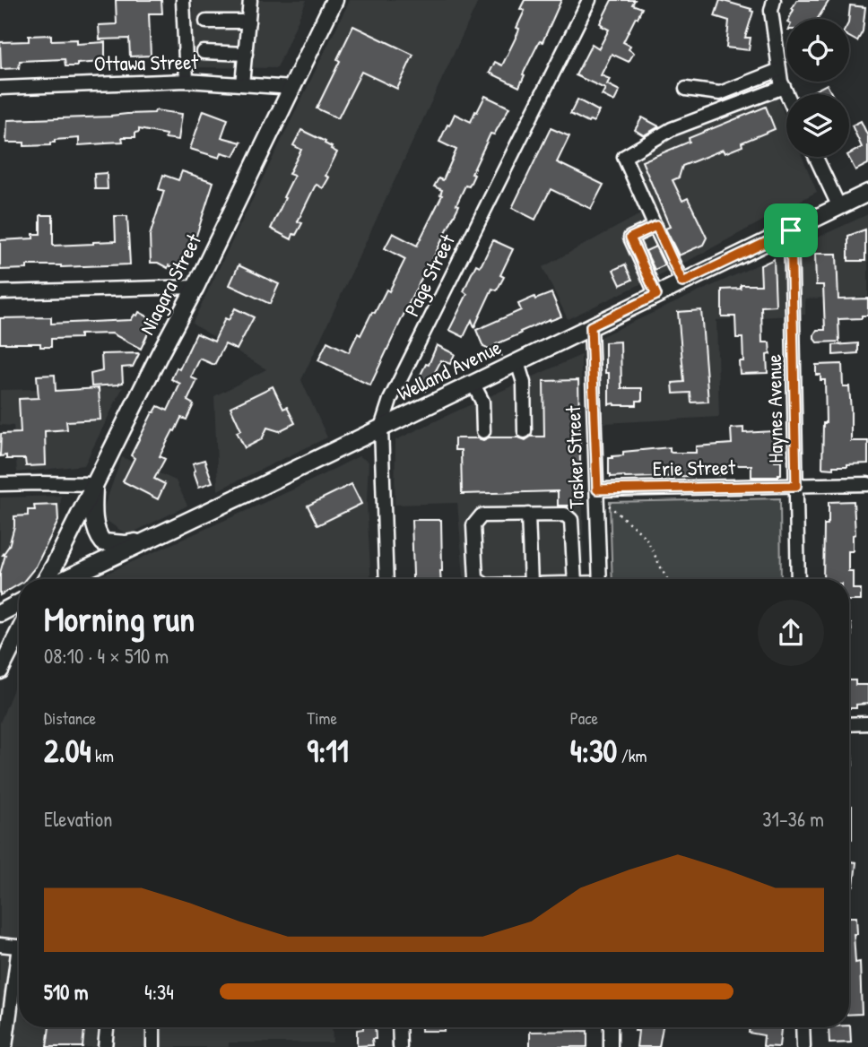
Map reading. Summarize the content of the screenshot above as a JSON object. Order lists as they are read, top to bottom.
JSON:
{
  "streets": {
    "main road": ["Niagara Street", "Welland Avenue"],
    "street": [
      "Ottawa Street",
      "Page Street",
      "Haynes Avenue",
      "Tasker Street",
      "Erie Street"
    ]
  },
  "crossings": [
    ["Ottawa Street", "Niagara Street"],
    ["Page Street", "Welland Avenue"],
    ["Welland Avenue", "Haynes Avenue"],
    ["Welland Avenue", "Tasker Street"],
    ["Haynes Avenue", "Erie Street"],
    ["Tasker Street", "Erie Street"]
  ],
  "page": {
    "heading": ["Morning run", "08:10 · 4 × 510 m"],
    "stats": [
      ["Distance", "2.04 km"],
      ["Time", "9:11"],
      ["Pace", "4:30 /km"]
    ],
    "chart": ["Elevation", "31–36 m"],
    "list": [
      {
        "name": "510 m",
        "note": "4:34"
      }
    ]
  }
}
